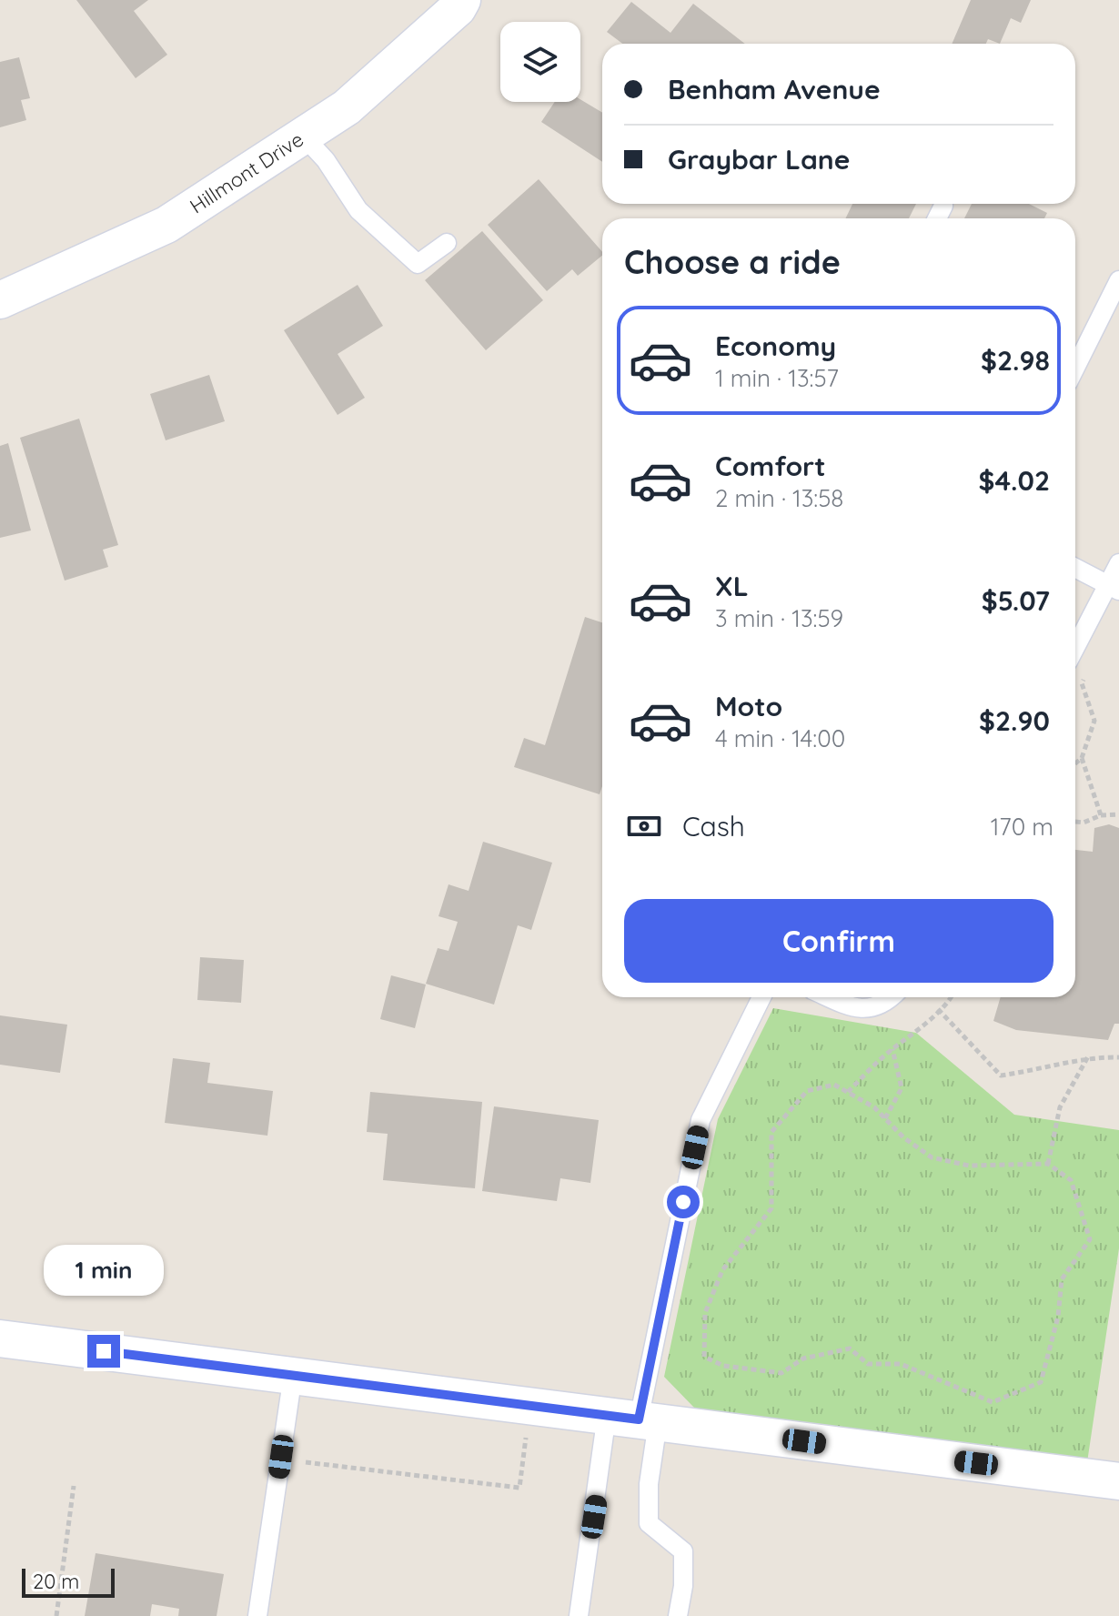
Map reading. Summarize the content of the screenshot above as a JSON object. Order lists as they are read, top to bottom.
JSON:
{
  "streets": {
    "street": ["Hillmont Drive"]
  },
  "scale_bar": "20 m",
  "page": {
    "banner": ["Benham Avenue", "Graybar Lane"],
    "heading": "Choose a ride",
    "list": [
      {
        "name": "Economy",
        "note": "1 min · 13:57",
        "value": "$2.98"
      },
      {
        "name": "Comfort",
        "note": "2 min · 13:58",
        "value": "$4.02"
      },
      {
        "name": "XL",
        "note": "3 min · 13:59",
        "value": "$5.07"
      },
      {
        "name": "Moto",
        "note": "4 min · 14:00",
        "value": "$2.90"
      }
    ],
    "pay": ["Cash", "170 m"],
    "buttons": "Confirm",
    "bubble": "1 min",
    "scale": "20 m"
  }
}
